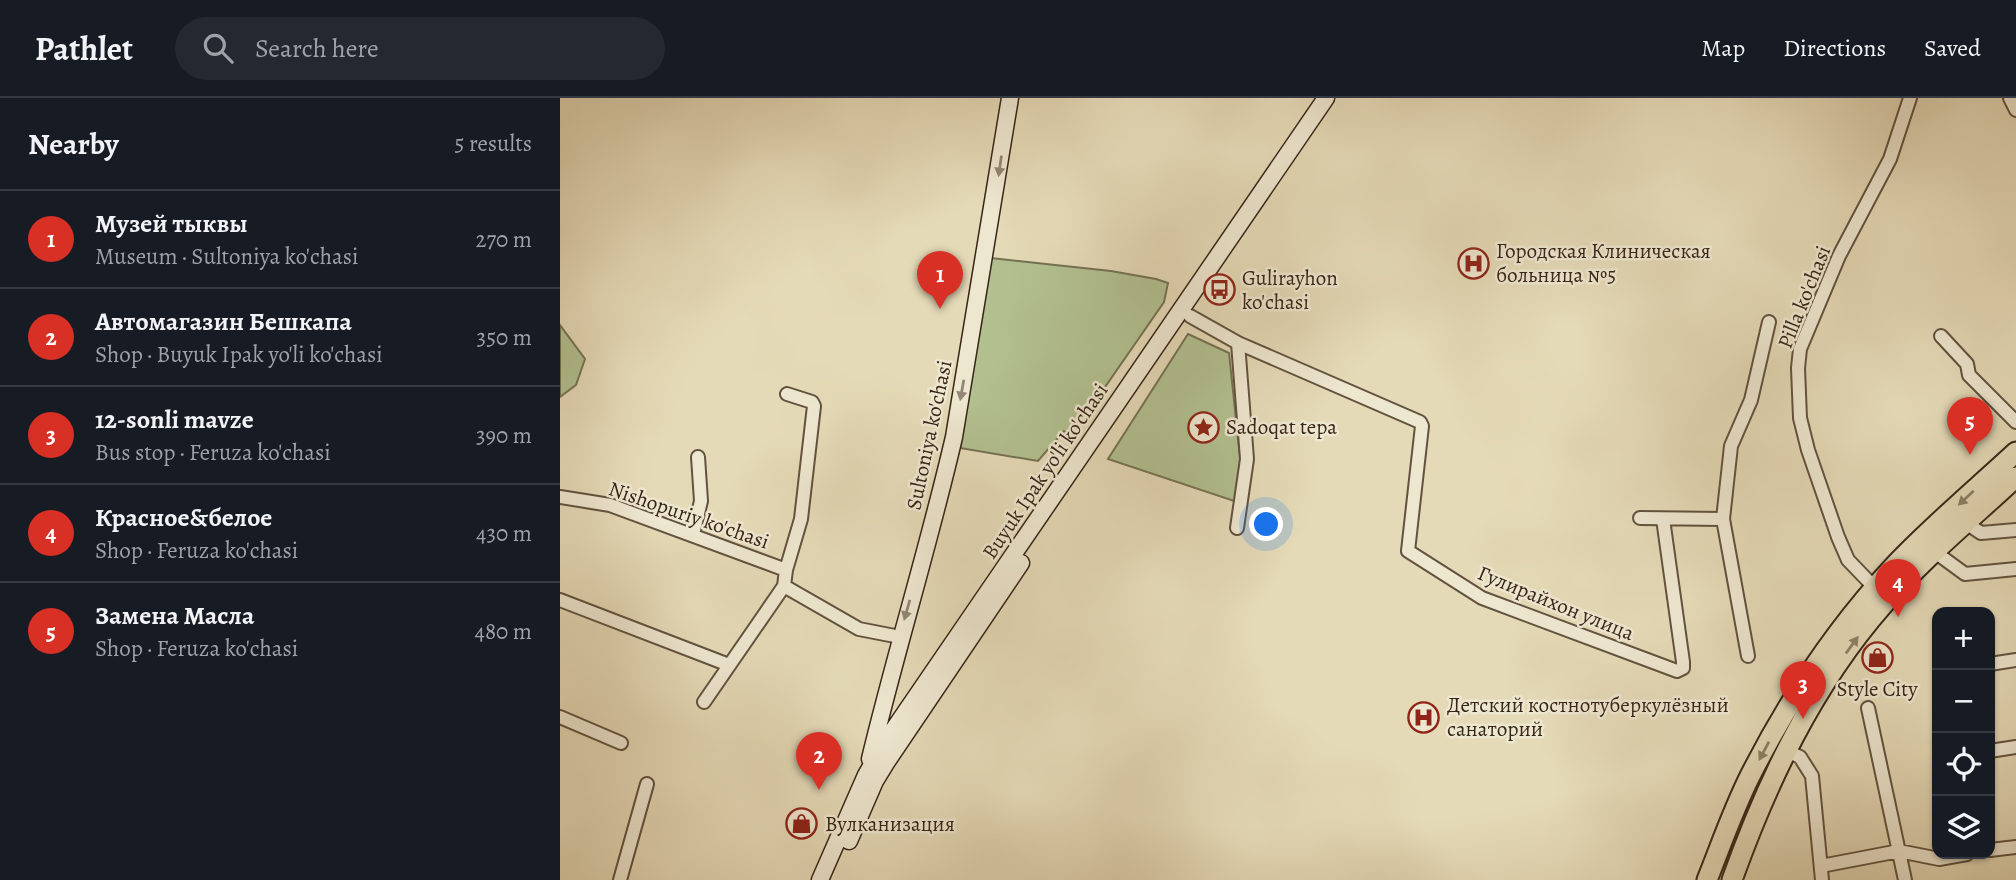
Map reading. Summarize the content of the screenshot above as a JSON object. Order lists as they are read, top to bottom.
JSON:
{
  "streets": {
    "main road": ["Sultoniya ko'chasi", "Buyuk Ipak yo'li ko'chasi"],
    "street": ["Pilla ko'chasi", "Nishopuriy ko'chasi", "Гулирайхон улица"]
  },
  "crossings": [
    ["Sultoniya ko'chasi", "Buyuk Ipak yo'li ko'chasi"]
  ],
  "one_way": ["Sultoniya ko'chasi"],
  "places": {
    "hospital": ["Городская Клиническая больница №5", "Детский костнотуберкулёзный санаторий"],
    "bus stop": ["Gulirayhon ko'chasi"],
    "place": ["Sadoqat tepa"],
    "shop": ["Style City", "Вулканизация"]
  },
  "page": {
    "header": "Pathlet",
    "search": "Search here",
    "nav": ["Map", "Directions", "Saved"],
    "heading": ["Nearby", "5 results"],
    "list": [
      {
        "mark": "1",
        "name": "Музей тыквы",
        "note": "Museum · Sultoniya ko'chasi",
        "value": "270 m"
      },
      {
        "mark": "2",
        "name": "Автомагазин Бешкапа",
        "note": "Shop · Buyuk Ipak yo'li ko'chasi",
        "value": "350 m"
      },
      {
        "mark": "3",
        "name": "12-sonli mavze",
        "note": "Bus stop · Feruza ko'chasi",
        "value": "390 m"
      },
      {
        "mark": "4",
        "name": "Красное&белое",
        "note": "Shop · Feruza ko'chasi",
        "value": "430 m"
      },
      {
        "mark": "5",
        "name": "Замена Масла",
        "note": "Shop · Feruza ko'chasi",
        "value": "480 m"
      }
    ],
    "pins": [
      "1",
      "5",
      "4",
      "3",
      "2"
    ],
    "map_buttons": ["+", "−"]
  }
}
